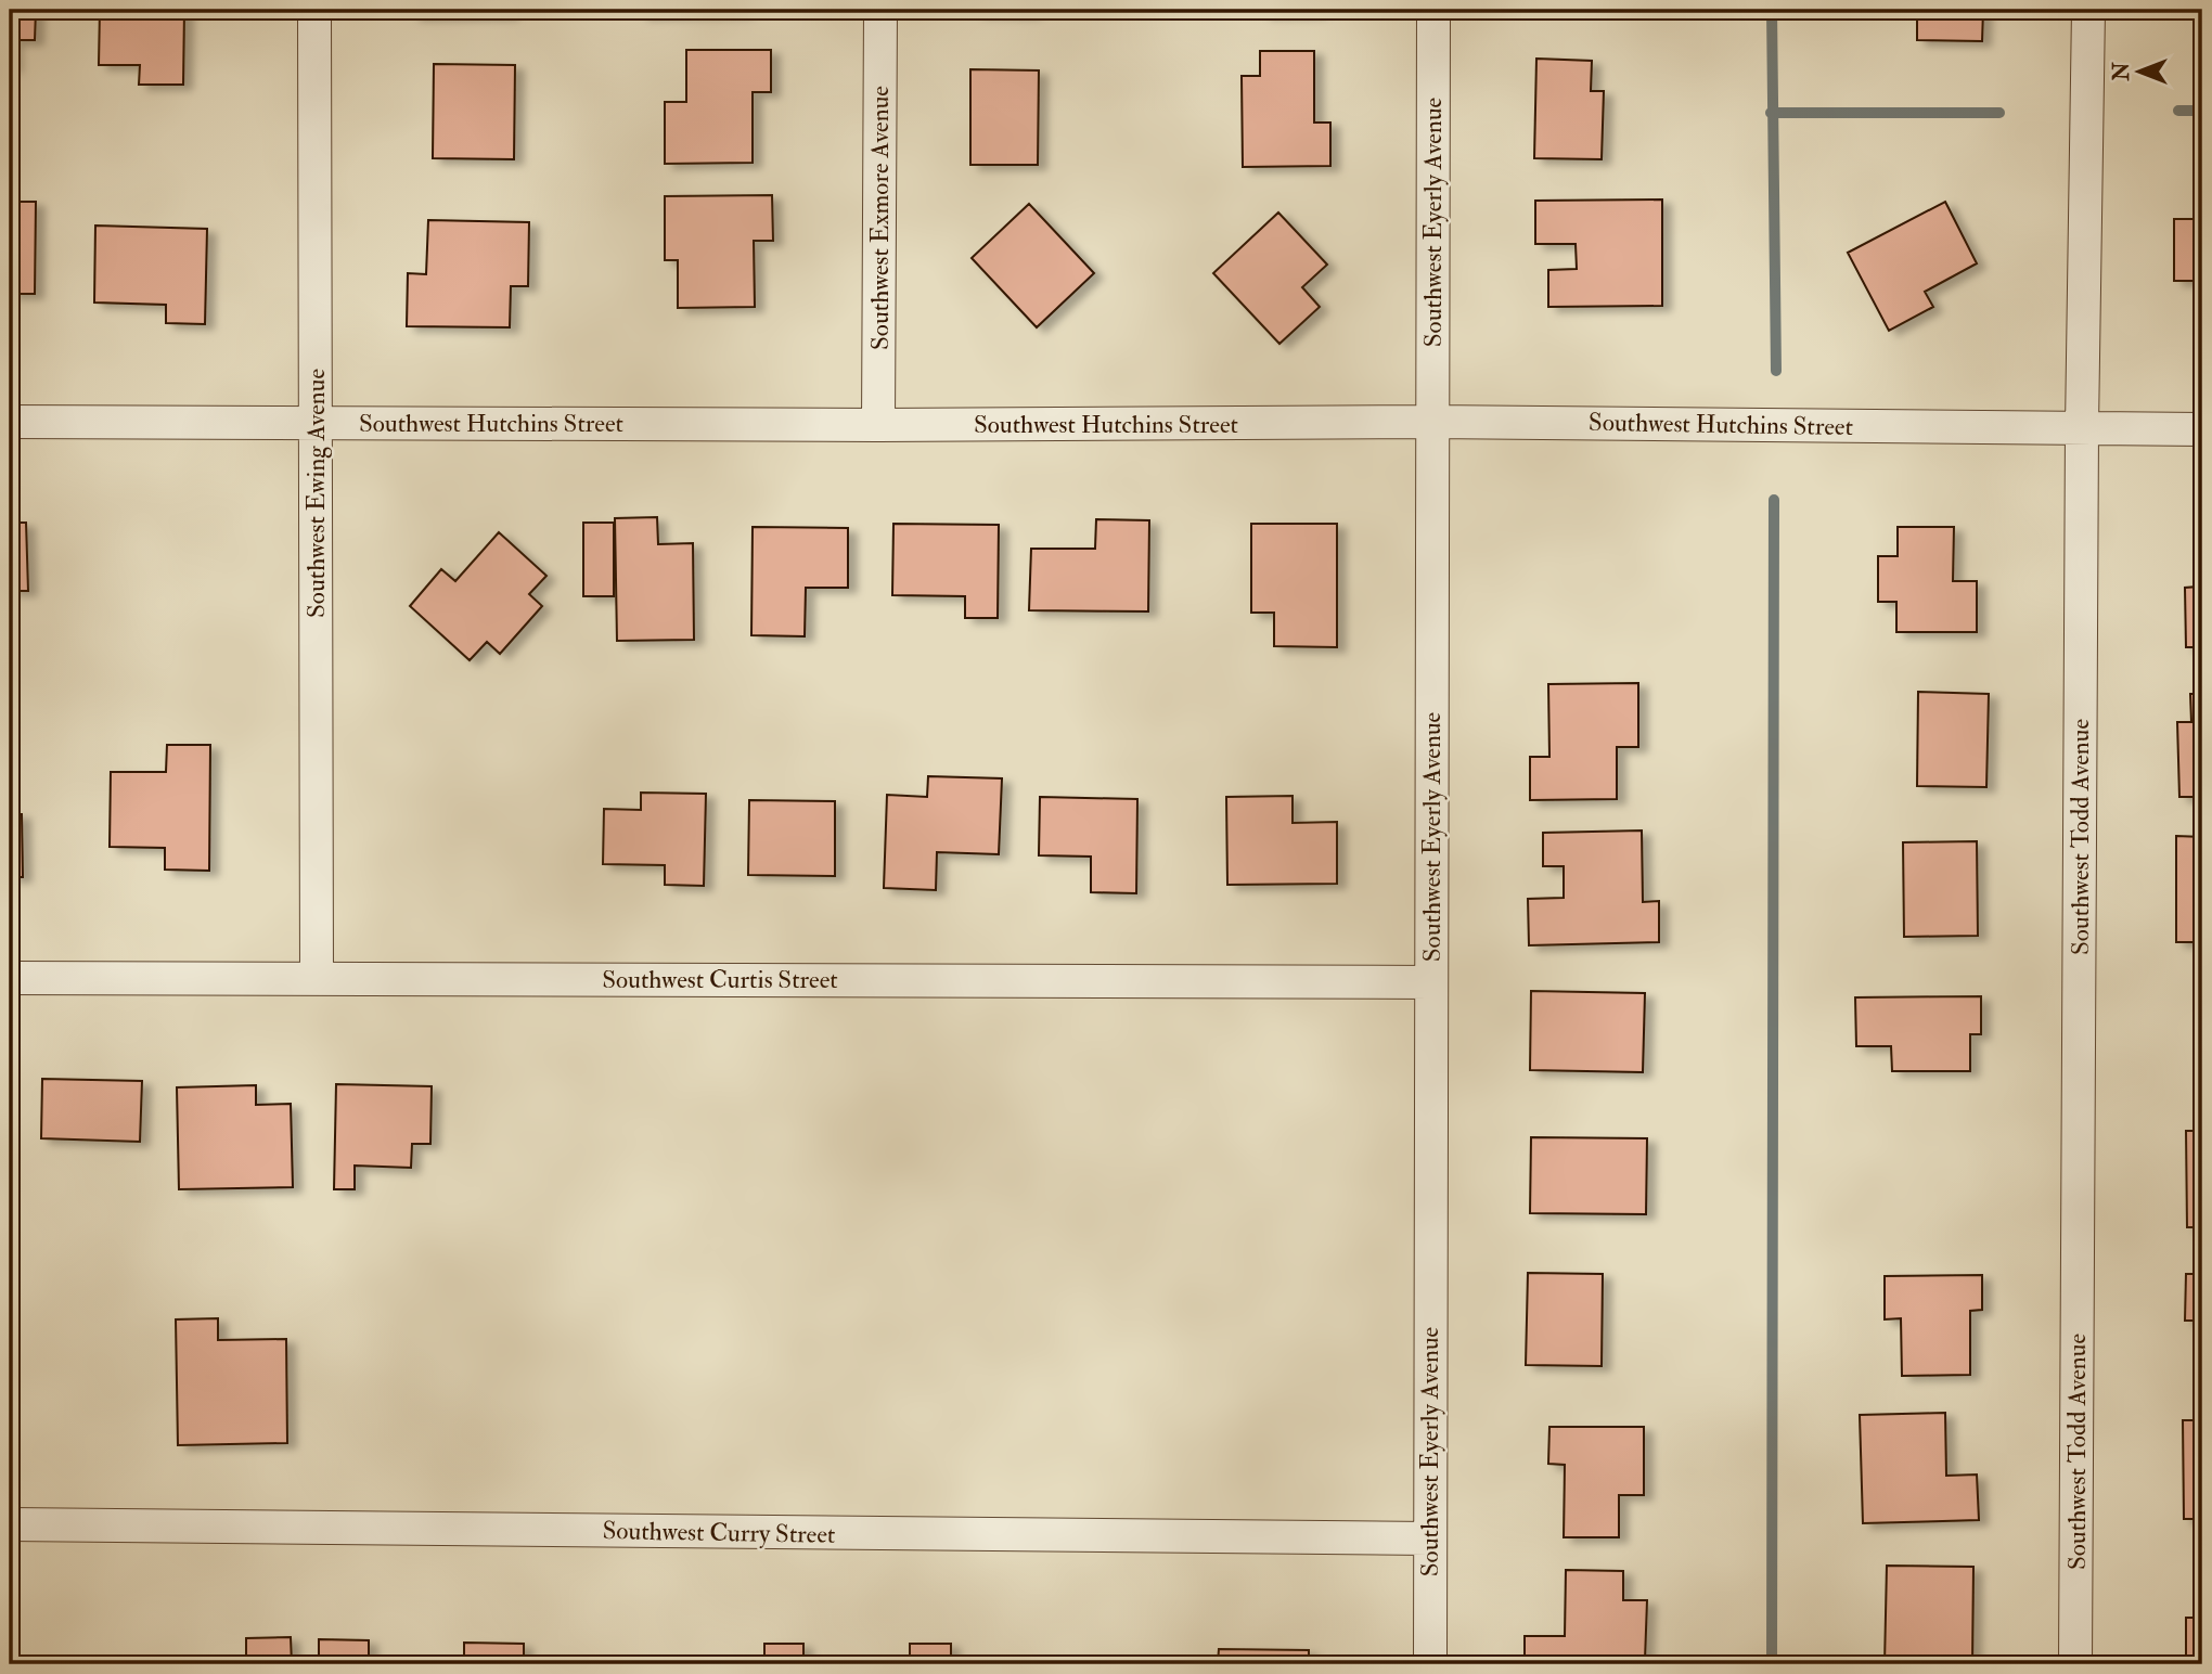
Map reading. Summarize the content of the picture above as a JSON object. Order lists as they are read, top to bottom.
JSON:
{
  "streets": {
    "street": [
      "Southwest Exmore Avenue",
      "Southwest Eyerly Avenue",
      "Southwest Hutchins Street",
      "Southwest Ewing Avenue",
      "Southwest Todd Avenue",
      "Southwest Curtis Street",
      "Southwest Curry Street"
    ]
  },
  "crossings": [
    ["Southwest Exmore Avenue", "Southwest Hutchins Street"],
    ["Southwest Eyerly Avenue", "Southwest Hutchins Street"],
    ["Southwest Eyerly Avenue", "Southwest Curtis Street"],
    ["Southwest Eyerly Avenue", "Southwest Curry Street"],
    ["Southwest Hutchins Street", "Southwest Ewing Avenue"],
    ["Southwest Hutchins Street", "Southwest Todd Avenue"],
    ["Southwest Ewing Avenue", "Southwest Curtis Street"]
  ],
  "north": "left"
}
